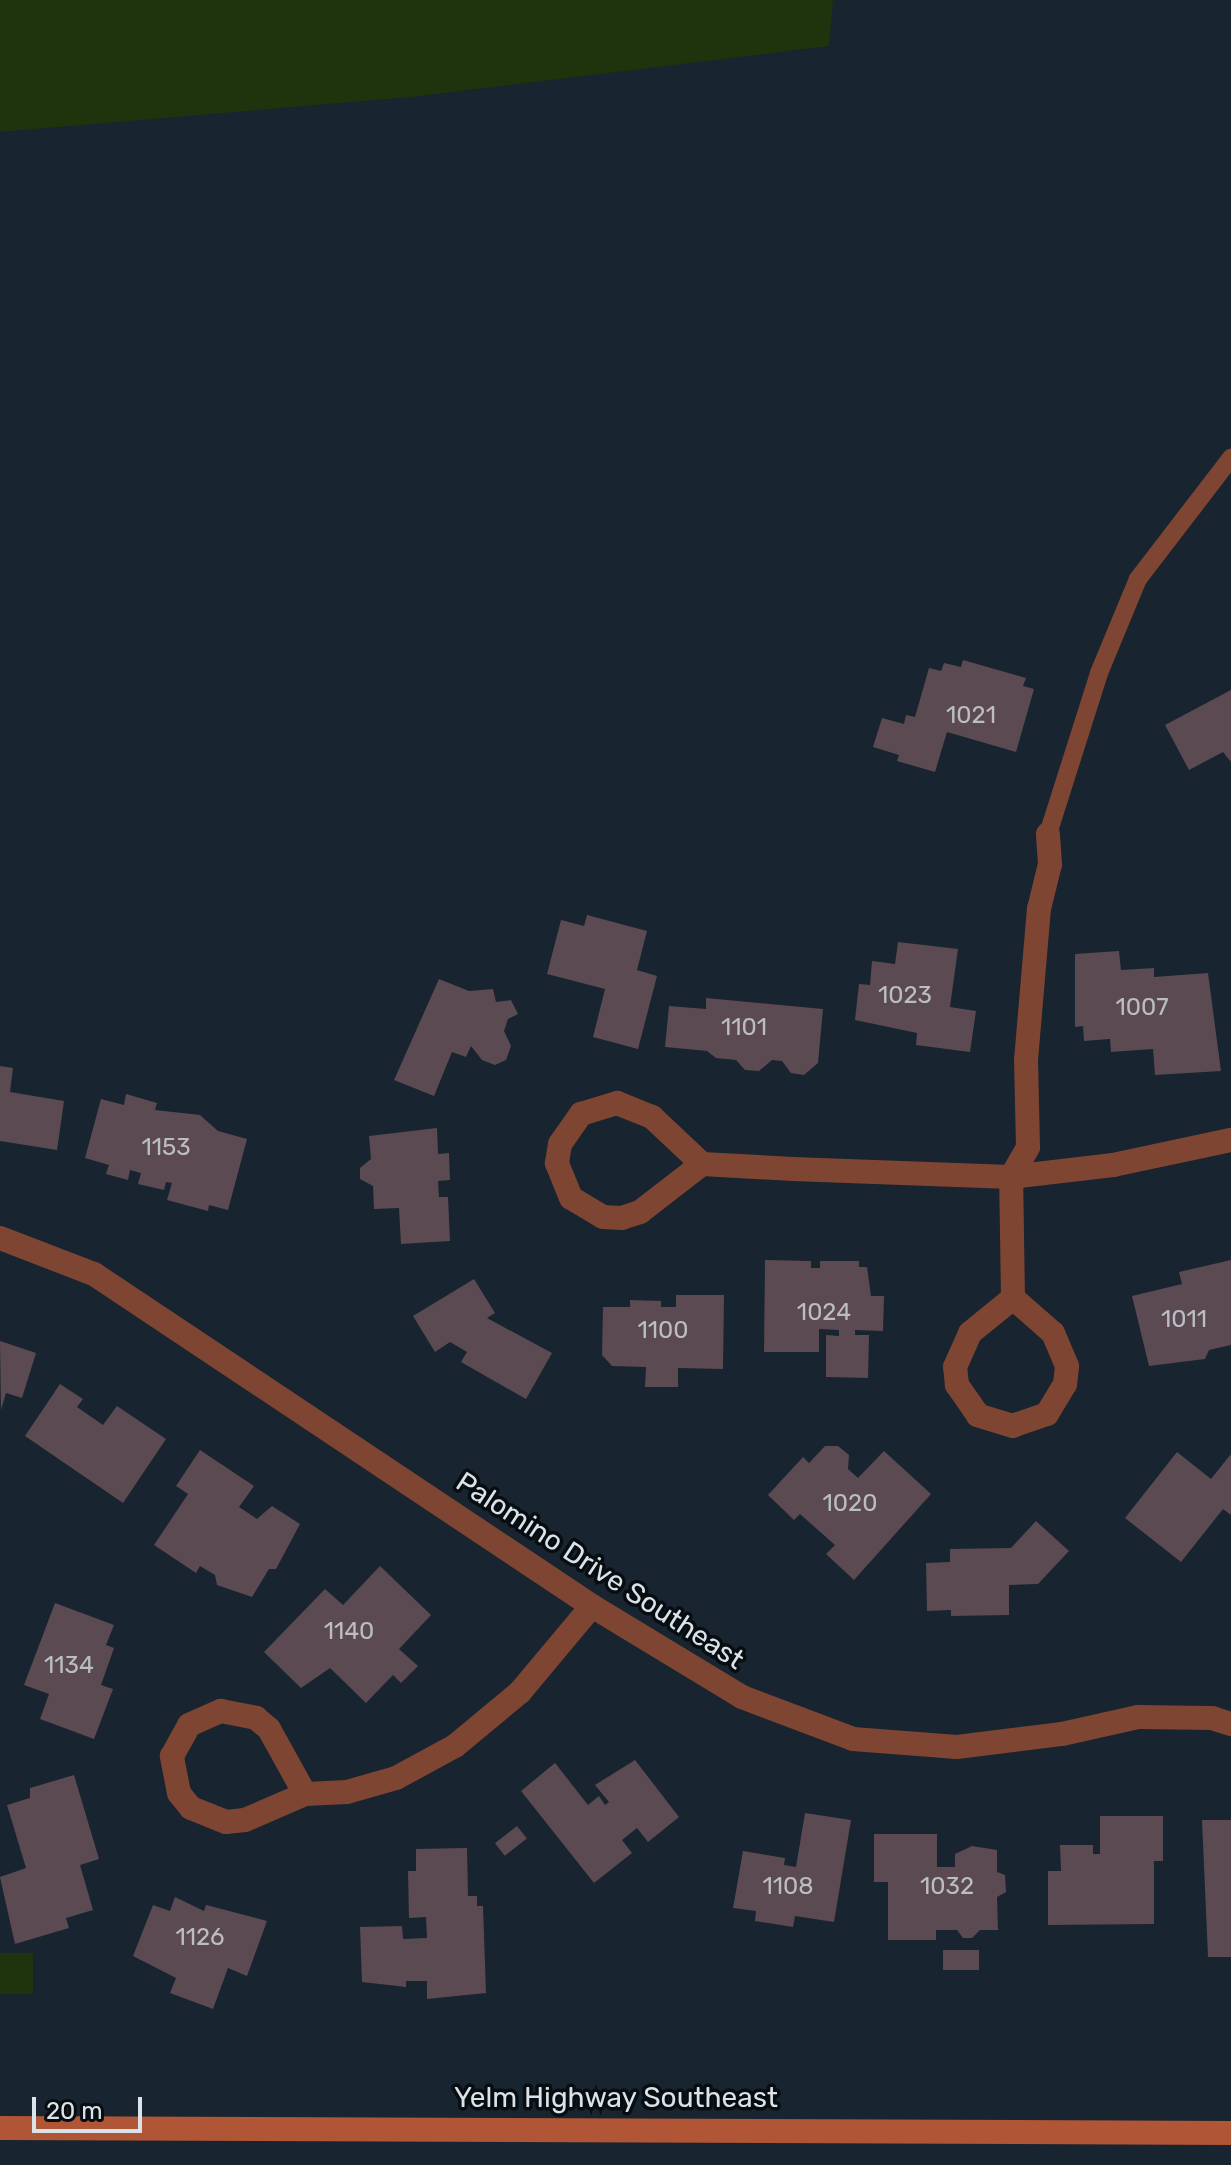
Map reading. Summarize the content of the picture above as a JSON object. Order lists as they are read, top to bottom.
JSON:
{
  "streets": {
    "main road": ["Yelm Highway Southeast"],
    "street": ["Palomino Drive Southeast"]
  },
  "house_numbers": [
    "1021",
    "1023",
    "1007",
    "1101",
    "1153",
    "1024",
    "1011",
    "1100",
    "1020",
    "1140",
    "1134",
    "1108",
    "1032",
    "1126"
  ],
  "scale_bar": "20 m"
}
